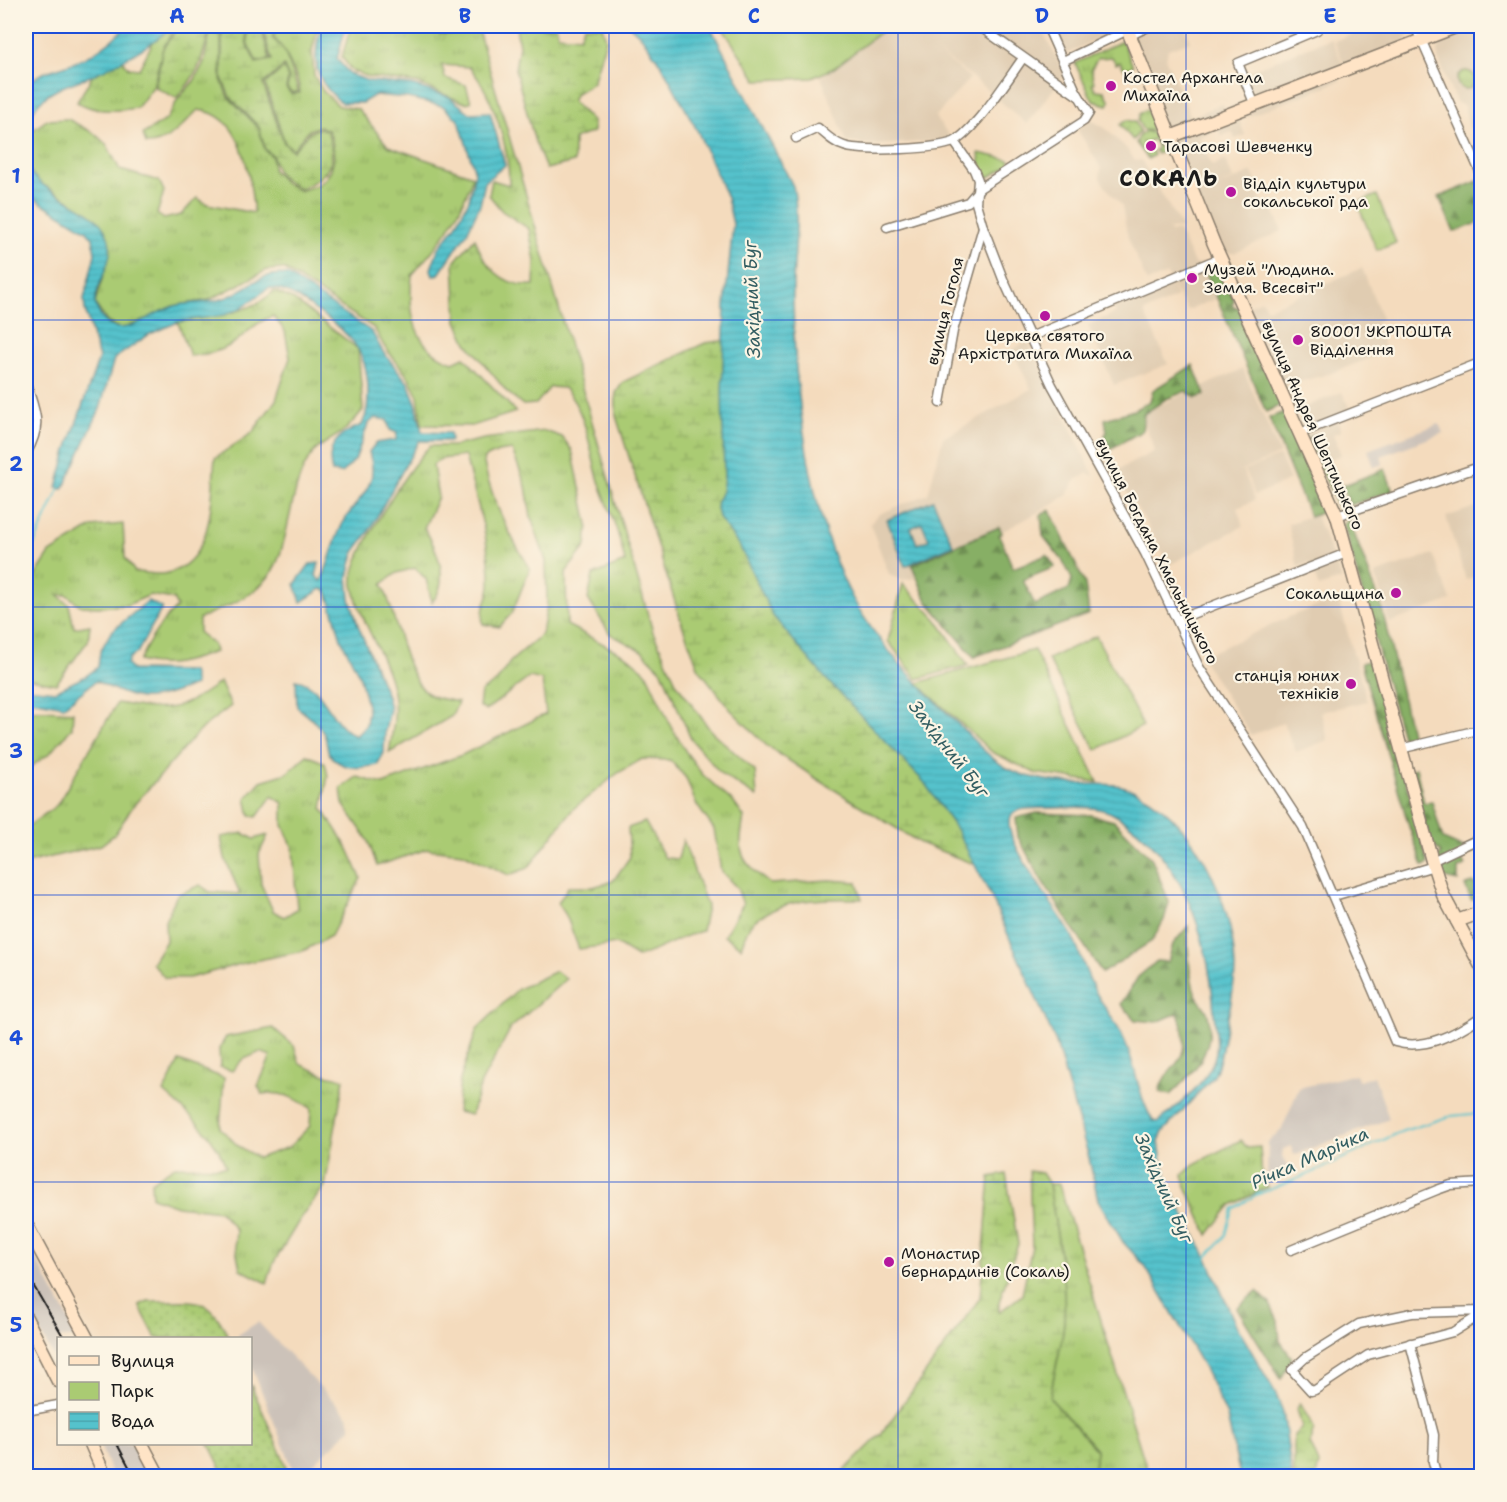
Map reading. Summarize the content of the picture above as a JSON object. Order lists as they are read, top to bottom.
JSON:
{
  "streets": {
    "street": ["вулиця Гоголя", "вулиця Андрея Шептицького", "вулиця Богдана Хмельницького"]
  },
  "crossings": [
    ["вулиця Гоголя", "вулиця Богдана Хмельницького"]
  ],
  "districts": ["СОКАЛЬ"],
  "water": ["Західний Буг", "Річка Марічка"],
  "places": [
    "Костел Архангела Михаїла",
    "Тарасові Шевченку",
    "Відділ культури сокальської рда",
    "Музей \"Людина. Земля. Всесвіт\"",
    "Церква святого Архістратига Михаїла",
    "80001 УКРПОШТА Відділення",
    "Сокальщина",
    "станція юних техніків",
    "Монастир бернардинів (Сокаль)"
  ],
  "legend": ["Вулиця", "Парк", "Вода"],
  "grid": {
    "columns": [
      "A",
      "B",
      "C",
      "D",
      "E"
    ],
    "rows": [
      "1",
      "2",
      "3",
      "4",
      "5"
    ]
  }
}
